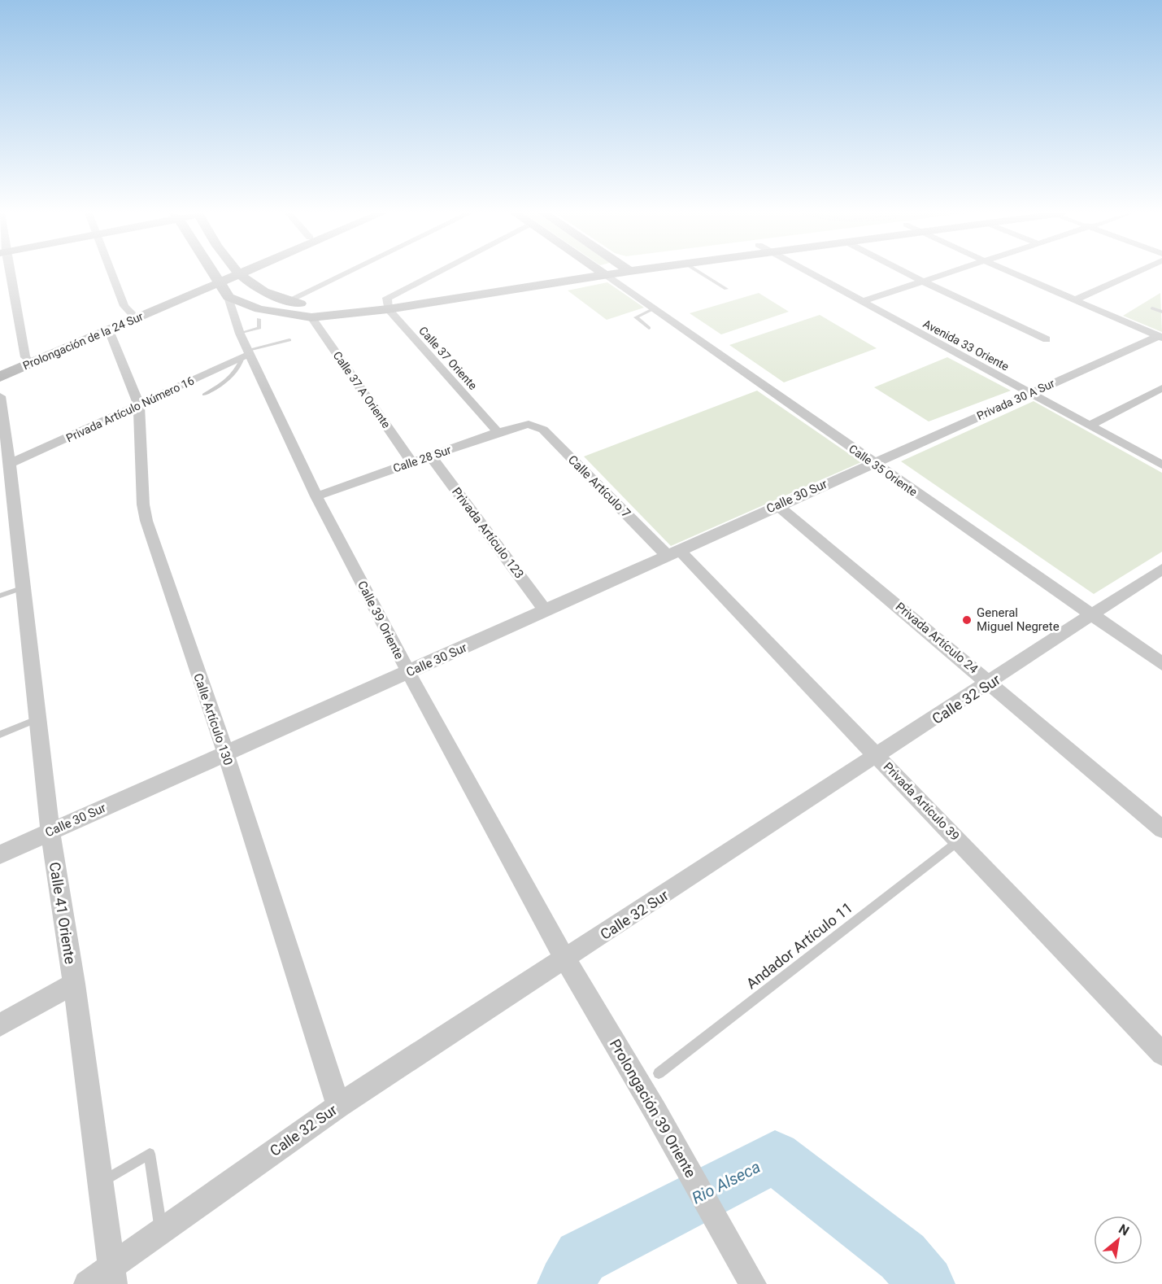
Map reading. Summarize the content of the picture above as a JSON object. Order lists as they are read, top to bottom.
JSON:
{
  "streets": {
    "main road": ["Prolongación de la 24 Sur"],
    "street": [
      "Avenida 33 Oriente",
      "Calle 37 Oriente",
      "Calle 37 A Oriente",
      "Privada 30 A Sur",
      "Privada Artículo Número 16",
      "Calle 28 Sur",
      "Calle 35 Oriente",
      "Calle Artículo 7",
      "Calle 30 Sur",
      "Privada Artículo 123",
      "Calle 39 Oriente",
      "Privada Artículo 24",
      "Calle 32 Sur",
      "Calle Artículo 130",
      "Privada Artículo 39",
      "Calle 41 Oriente",
      "Prolongación 39 Oriente"
    ],
    "lane": ["Andador Artículo 11"]
  },
  "crossings": [
    ["Prolongación de la 24 Sur", "Calle Artículo 130"],
    ["Avenida 33 Oriente", "Privada 30 A Sur"],
    ["Calle 37 Oriente", "Calle 28 Sur"],
    ["Calle 37 A Oriente", "Calle 28 Sur"],
    ["Privada 30 A Sur", "Calle 35 Oriente"],
    ["Privada 30 A Sur", "Calle 30 Sur"],
    ["Privada Artículo Número 16", "Calle 39 Oriente"],
    ["Privada Artículo Número 16", "Calle Artículo 130"],
    ["Privada Artículo Número 16", "Calle 41 Oriente"],
    ["Calle 28 Sur", "Calle Artículo 7"],
    ["Calle 28 Sur", "Privada Artículo 123"],
    ["Calle 28 Sur", "Calle 39 Oriente"],
    ["Calle 35 Oriente", "Calle 30 Sur"],
    ["Calle 35 Oriente", "Calle 32 Sur"],
    ["Calle Artículo 7", "Calle 30 Sur"],
    ["Calle Artículo 7", "Privada Artículo 39"],
    ["Calle 30 Sur", "Privada Artículo 123"],
    ["Calle 30 Sur", "Calle 39 Oriente"],
    ["Calle 30 Sur", "Privada Artículo 24"],
    ["Calle 30 Sur", "Calle Artículo 130"],
    ["Calle 30 Sur", "Privada Artículo 39"],
    ["Calle 30 Sur", "Calle 41 Oriente"],
    ["Calle 39 Oriente", "Calle 32 Sur"],
    ["Calle 39 Oriente", "Prolongación 39 Oriente"],
    ["Privada Artículo 24", "Calle 32 Sur"],
    ["Calle 32 Sur", "Calle Artículo 130"],
    ["Calle 32 Sur", "Privada Artículo 39"],
    ["Calle 32 Sur", "Calle 41 Oriente"],
    ["Calle 32 Sur", "Prolongación 39 Oriente"],
    ["Privada Artículo 39", "Andador Artículo 11"]
  ],
  "water": ["Rio Alseca"],
  "places": ["General Miguel Negrete"],
  "north": "top right"
}
